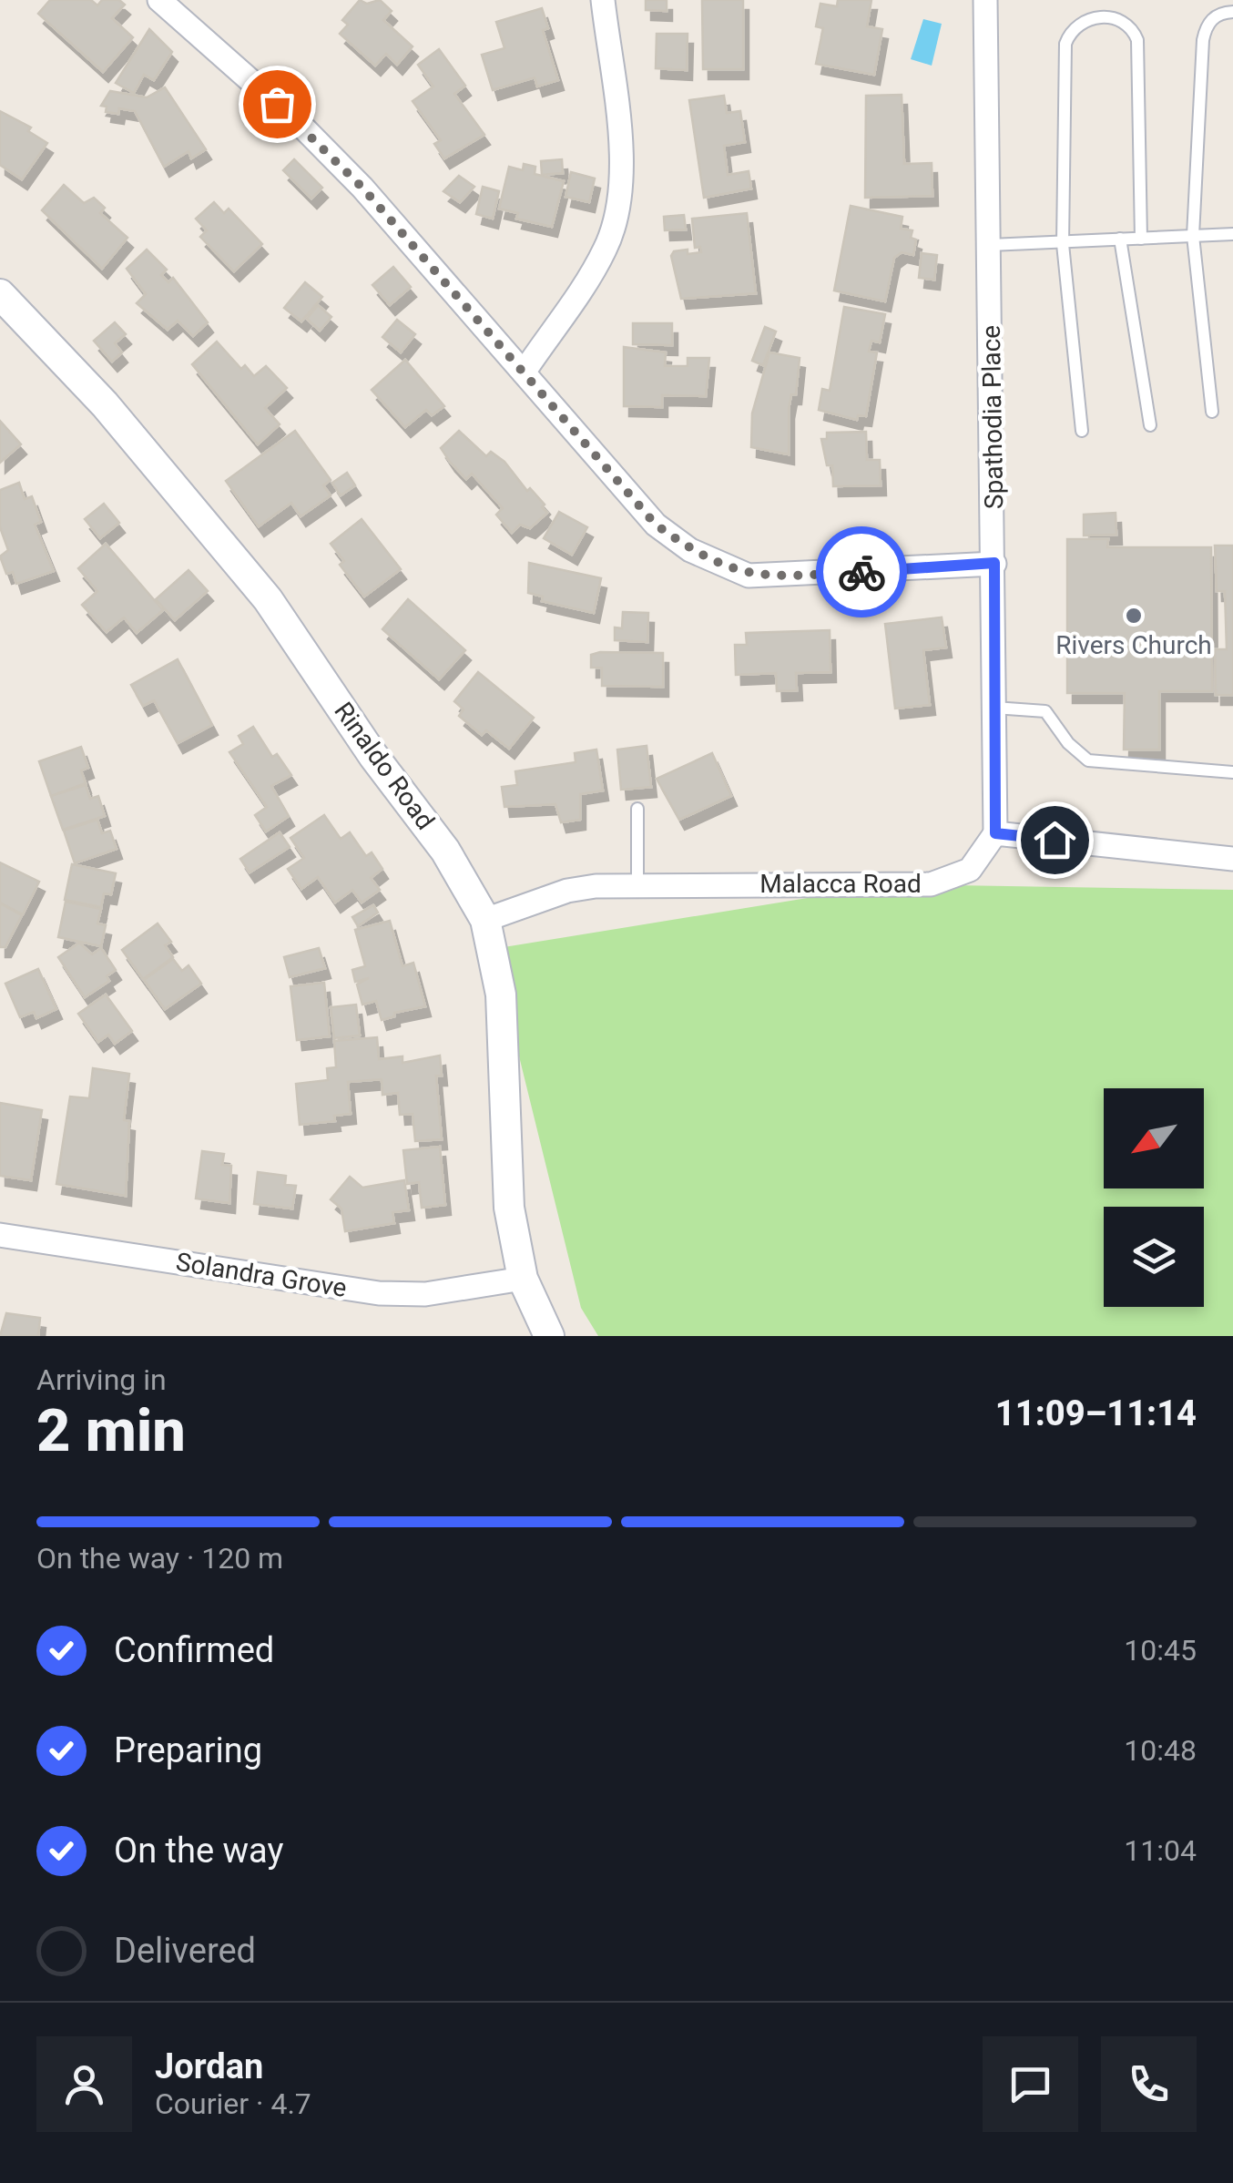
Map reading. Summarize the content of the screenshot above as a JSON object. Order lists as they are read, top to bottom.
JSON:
{
  "streets": {
    "street": [
      "Spathodia Place",
      "Rinaldo Road",
      "Malacca Road",
      "Solandra Grove"
    ]
  },
  "crossings": [
    ["Spathodia Place", "Malacca Road"],
    ["Rinaldo Road", "Malacca Road"],
    ["Rinaldo Road", "Solandra Grove"]
  ],
  "places": ["Rivers Church"],
  "north": "bottom left",
  "page": {
    "heading": ["2 min", "Arriving in", "11:09–11:14"],
    "panel": ["Jordan", "Courier · 4.7"],
    "bar": "On the way · 120 m",
    "list": [
      ["Confirmed", "10:45"],
      ["Preparing", "10:48"],
      ["On the way", "11:04"],
      "Delivered"
    ]
  }
}
